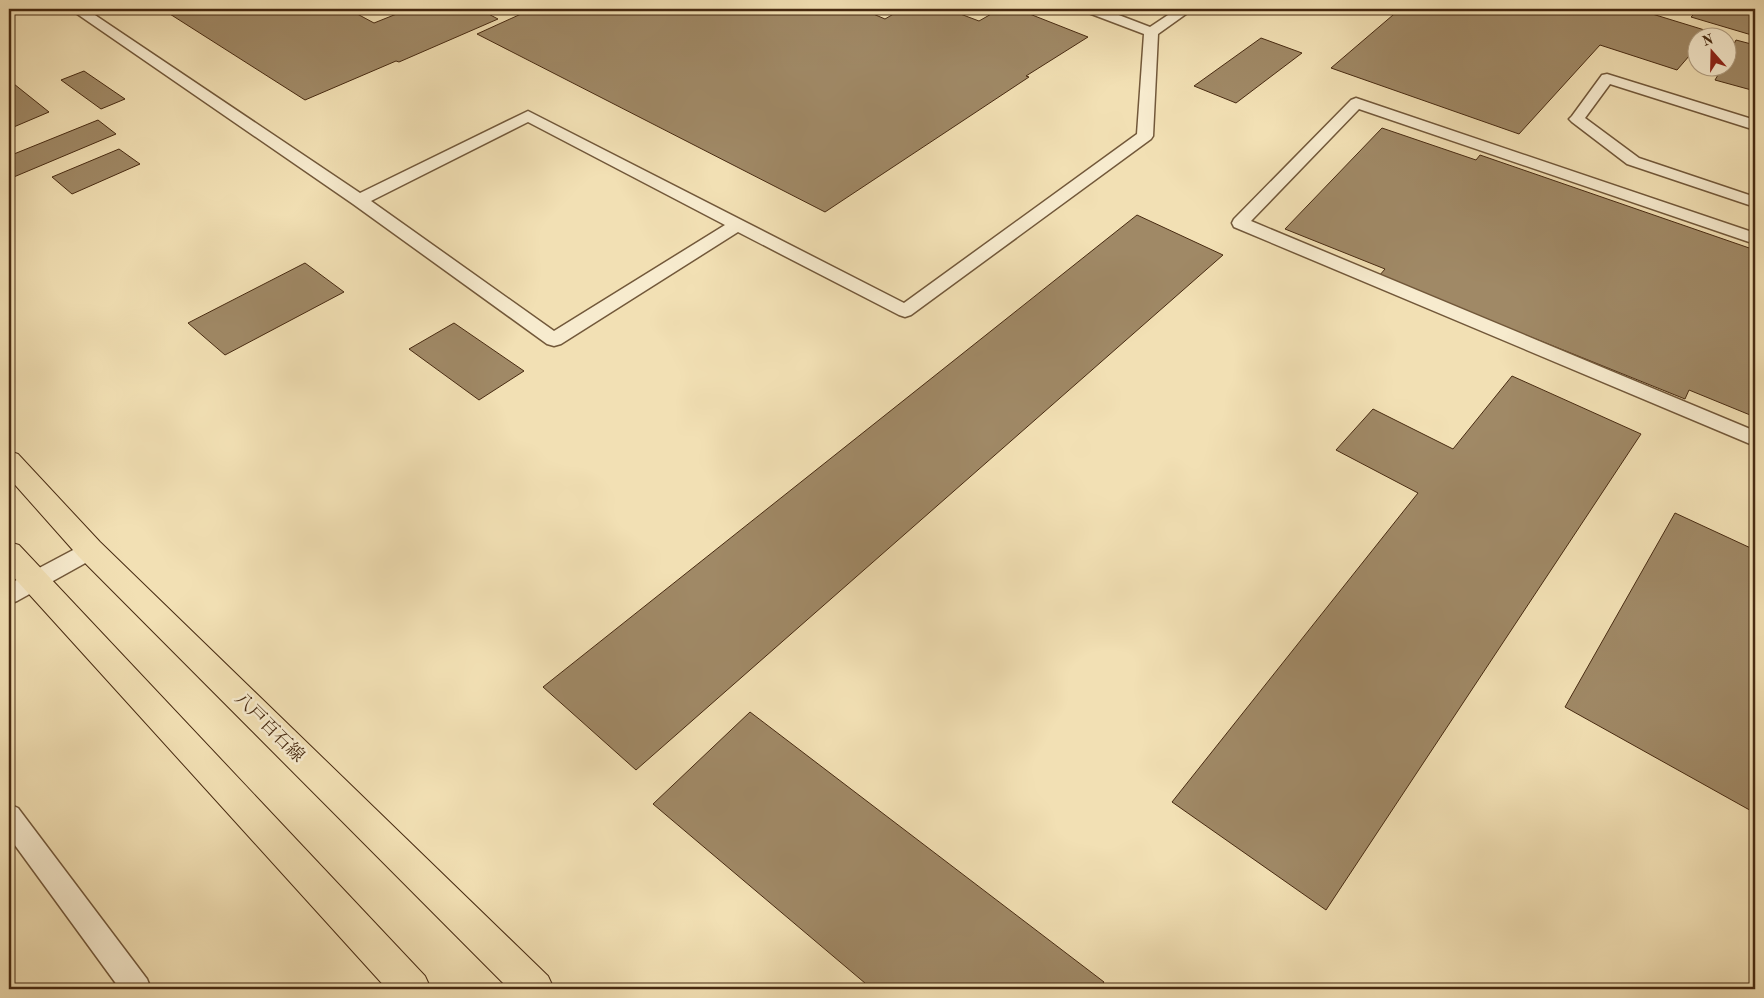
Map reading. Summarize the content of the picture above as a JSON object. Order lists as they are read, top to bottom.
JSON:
{
  "streets": {
    "main road": ["八戸百石線"]
  },
  "north": "top"
}
